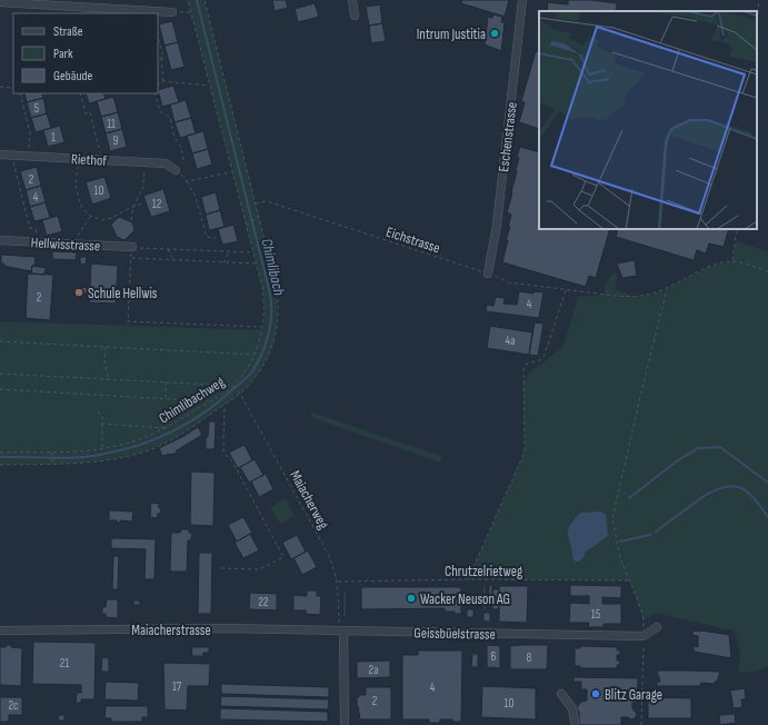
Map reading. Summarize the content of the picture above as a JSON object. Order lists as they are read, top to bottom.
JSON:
{
  "streets": {
    "street": [
      "Eschenstrasse",
      "Riethof",
      "Hellwisstrasse",
      "Maiacherstrasse",
      "Geissbüelstrasse"
    ],
    "path": [
      "Eichstrasse",
      "Chimlibachweg",
      "Maiacherweg",
      "Chrutzelrietweg"
    ]
  },
  "crossings": [
    ["Eschenstrasse", "Eichstrasse"],
    ["Chimlibachweg", "Maiacherweg"],
    ["Maiacherweg", "Chrutzelrietweg"],
    ["Maiacherweg", "Maiacherstrasse"],
    ["Maiacherweg", "Geissbüelstrasse"],
    ["Maiacherstrasse", "Geissbüelstrasse"]
  ],
  "water": ["Chimlibach"],
  "places": [
    "Intrum Justitia",
    "Schule Hellwis",
    "Wacker Neuson AG",
    "Blitz Garage"
  ],
  "house_numbers": [
    "5",
    "11",
    "1",
    "9",
    "2",
    "10",
    "4",
    "12",
    "2",
    "4",
    "4a",
    "22",
    "15",
    "6",
    "8",
    "21",
    "2a",
    "17",
    "4",
    "2",
    "10",
    "2c"
  ],
  "legend": ["Straße", "Park", "Gebäude"]
}
